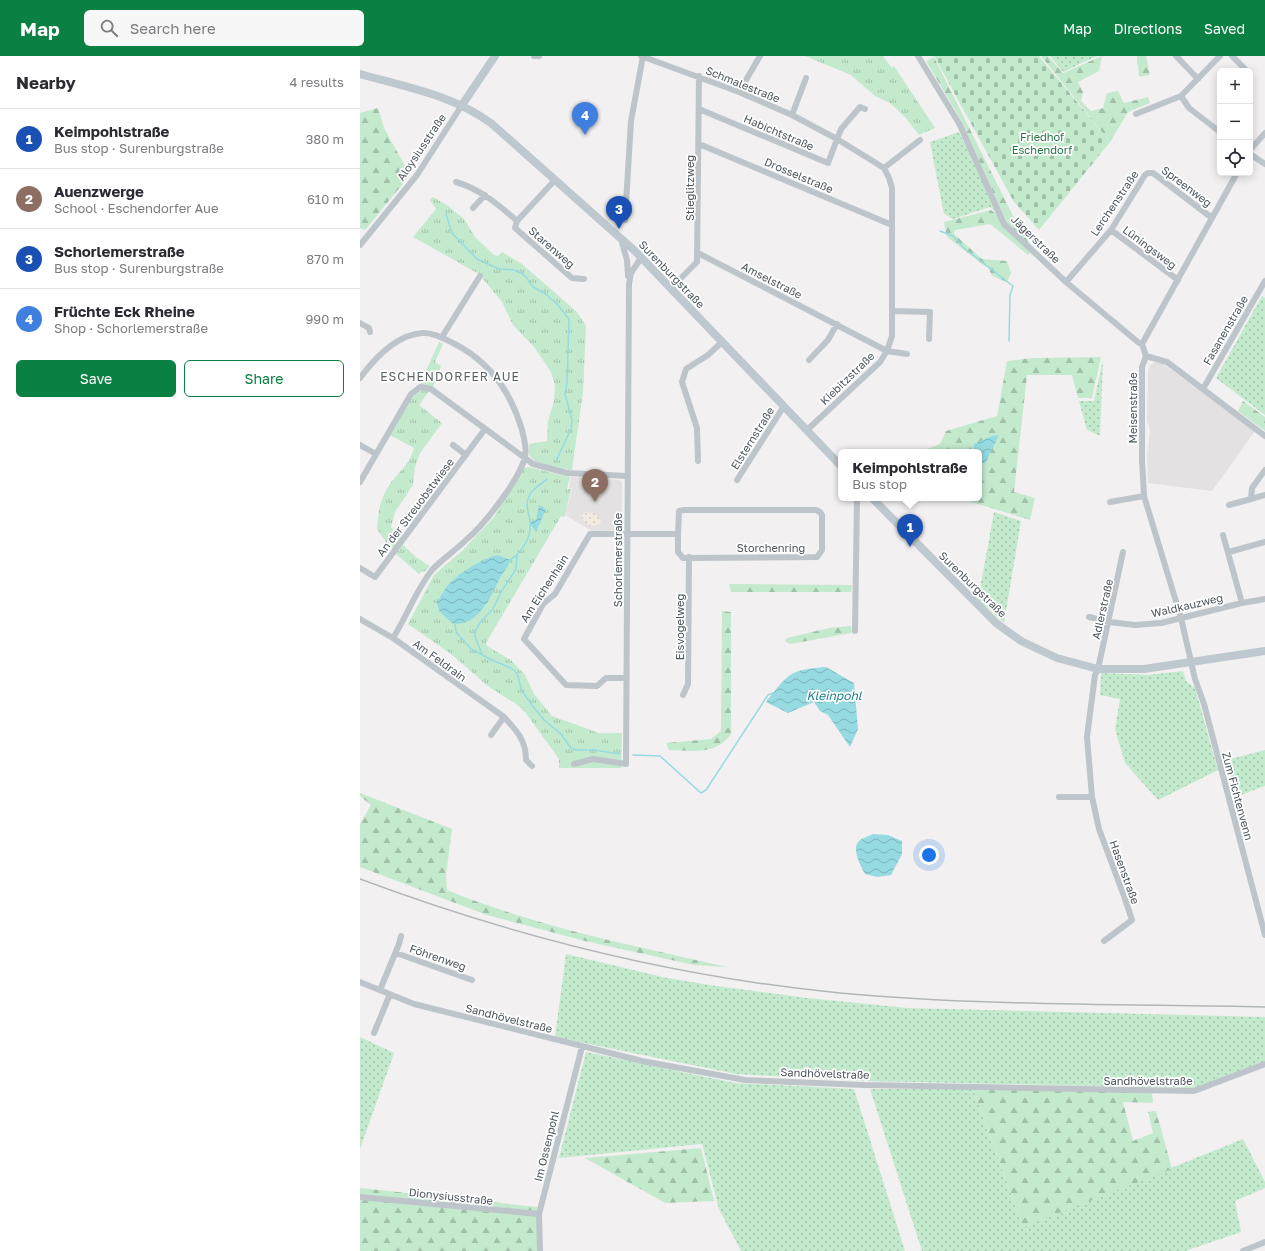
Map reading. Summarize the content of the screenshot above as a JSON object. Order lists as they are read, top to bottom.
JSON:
{
  "streets": {
    "street": [
      "Schmalestraße",
      "Habichtstraße",
      "Aloysiusstraße",
      "Drosselstraße",
      "Spreenweg",
      "Stieglitzweg",
      "Lerchenstraße",
      "Jägerstraße",
      "Starenweg",
      "Lüningsweg",
      "Surenburgstraße",
      "Amselstraße",
      "Fasanenstraße",
      "Kiebitzstraße",
      "Meisenstraße",
      "Elsternstraße",
      "An der Streuobstwiese",
      "Storchenring",
      "Schorlemerstraße",
      "Am Eichenhain",
      "Waldkauzweg",
      "Adlerstraße",
      "Eisvogelweg",
      "Am Feldrain",
      "Zum Fichtenvenn",
      "Hasenstraße",
      "Föhrenweg",
      "Sandhövelstraße",
      "Im Ossenpohl",
      "Dionysiusstraße"
    ]
  },
  "crossings": [
    ["Schmalestraße", "Habichtstraße"],
    ["Schmalestraße", "Stieglitzweg"],
    ["Habichtstraße", "Stieglitzweg"],
    ["Aloysiusstraße", "Surenburgstraße"],
    ["Drosselstraße", "Stieglitzweg"],
    ["Drosselstraße", "Kiebitzstraße"],
    ["Spreenweg", "Lerchenstraße"],
    ["Stieglitzweg", "Surenburgstraße"],
    ["Stieglitzweg", "Amselstraße"],
    ["Lerchenstraße", "Jägerstraße"],
    ["Lerchenstraße", "Lüningsweg"],
    ["Starenweg", "Surenburgstraße"],
    ["Surenburgstraße", "Kiebitzstraße"],
    ["Surenburgstraße", "Meisenstraße"],
    ["Surenburgstraße", "Elsternstraße"],
    ["Surenburgstraße", "Schorlemerstraße"],
    ["Surenburgstraße", "Adlerstraße"],
    ["Surenburgstraße", "Zum Fichtenvenn"],
    ["Surenburgstraße", "Hasenstraße"],
    ["Amselstraße", "Kiebitzstraße"],
    ["Meisenstraße", "Waldkauzweg"],
    ["Meisenstraße", "Zum Fichtenvenn"],
    ["Storchenring", "Eisvogelweg"],
    ["Schorlemerstraße", "Am Eichenhain"],
    ["Waldkauzweg", "Adlerstraße"],
    ["Adlerstraße", "Hasenstraße"],
    ["Föhrenweg", "Sandhövelstraße"],
    ["Sandhövelstraße", "Im Ossenpohl"],
    ["Im Ossenpohl", "Dionysiusstraße"]
  ],
  "districts": ["ESCHENDORFER AUE"],
  "water": ["Kleinpohl"],
  "parks": ["Friedhof Eschendorf"],
  "page": {
    "header": "Map",
    "search": "Search here",
    "nav": ["Map", "Directions", "Saved"],
    "heading": ["Nearby", "4 results"],
    "map_buttons": ["+", "−"],
    "pins": [
      "4",
      "3",
      "2",
      "1"
    ],
    "list": [
      {
        "mark": "1",
        "name": "Keimpohlstraße",
        "note": "Bus stop · Surenburgstraße",
        "value": "380 m"
      },
      {
        "mark": "2",
        "name": "Auenzwerge",
        "note": "School · Eschendorfer Aue",
        "value": "610 m"
      },
      {
        "mark": "3",
        "name": "Schorlemerstraße",
        "note": "Bus stop · Surenburgstraße",
        "value": "870 m"
      },
      {
        "mark": "4",
        "name": "Früchte Eck Rheine",
        "note": "Shop · Schorlemerstraße",
        "value": "990 m"
      }
    ],
    "buttons": ["Save", "Share"],
    "popup": ["Keimpohlstraße", "Bus stop"]
  }
}
